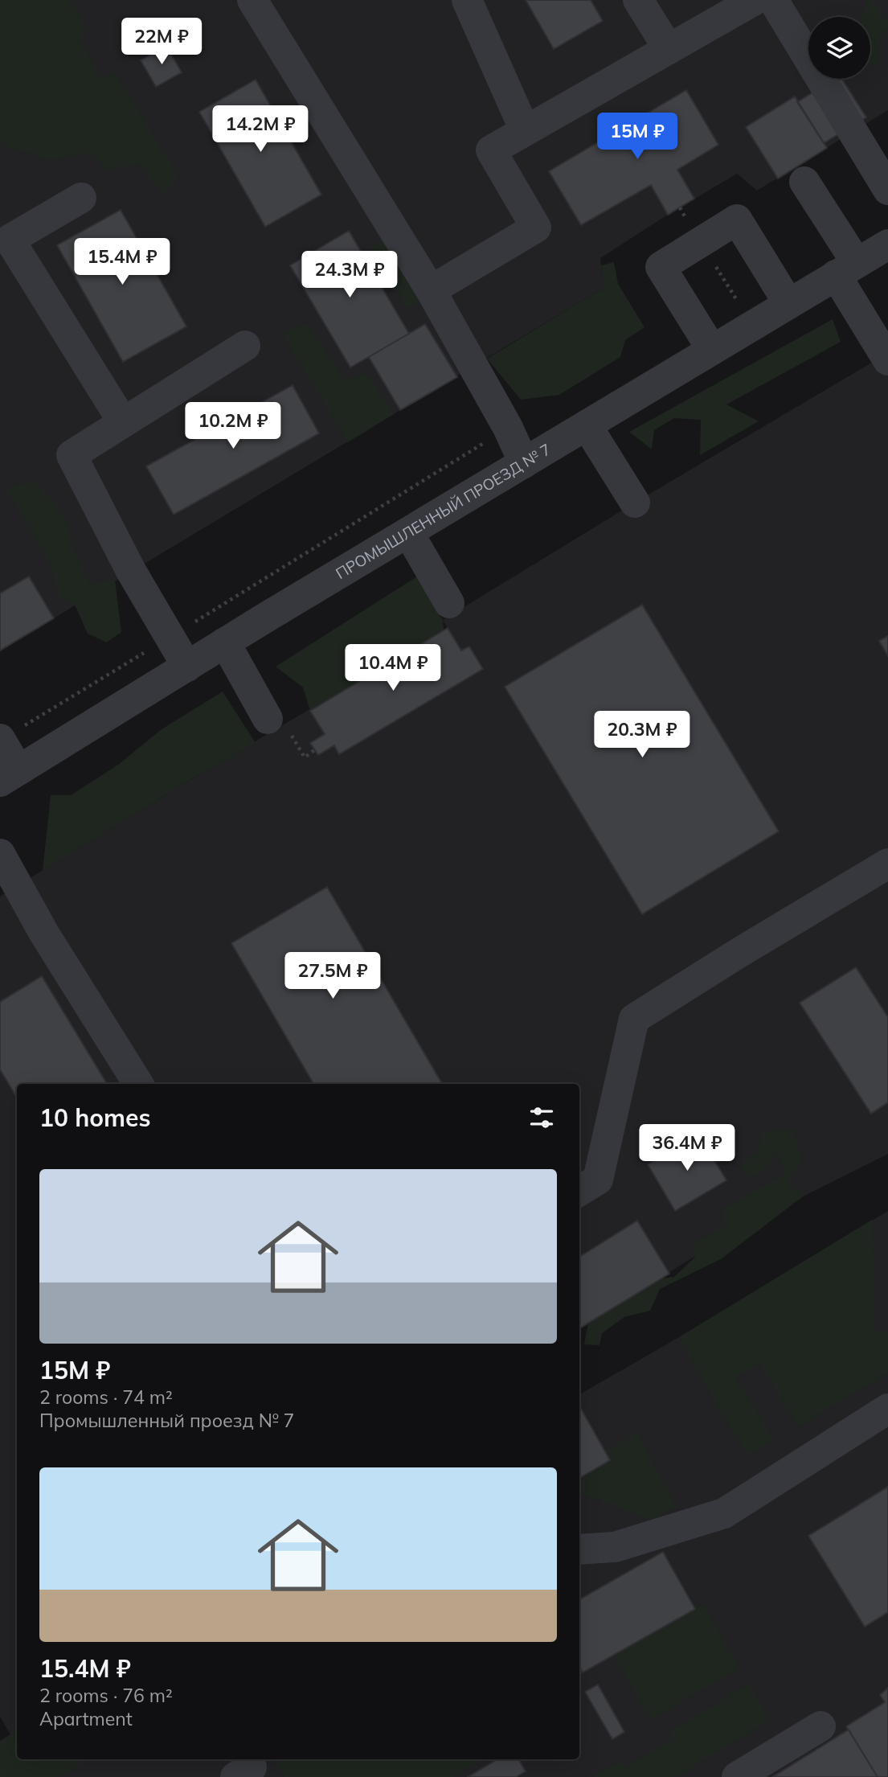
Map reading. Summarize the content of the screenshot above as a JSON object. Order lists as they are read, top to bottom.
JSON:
{
  "streets": {
    "street": ["ПРОМЫШЛЕННЫЙ ПРОЕЗД № 7"]
  },
  "page": {
    "price": [
      "22M ₽",
      "14.2M ₽",
      "15M ₽",
      "15.4M ₽",
      "24.3M ₽",
      "10.2M ₽",
      "10.4M ₽",
      "20.3M ₽",
      "27.5M ₽",
      "36.4M ₽"
    ],
    "heading": "10 homes",
    "list": [
      {
        "name": "15M ₽",
        "note": "2 rooms · 74 m² · Промышленный проезд № 7"
      },
      {
        "name": "15.4M ₽",
        "note": "2 rooms · 76 m² · Apartment"
      }
    ]
  }
}
